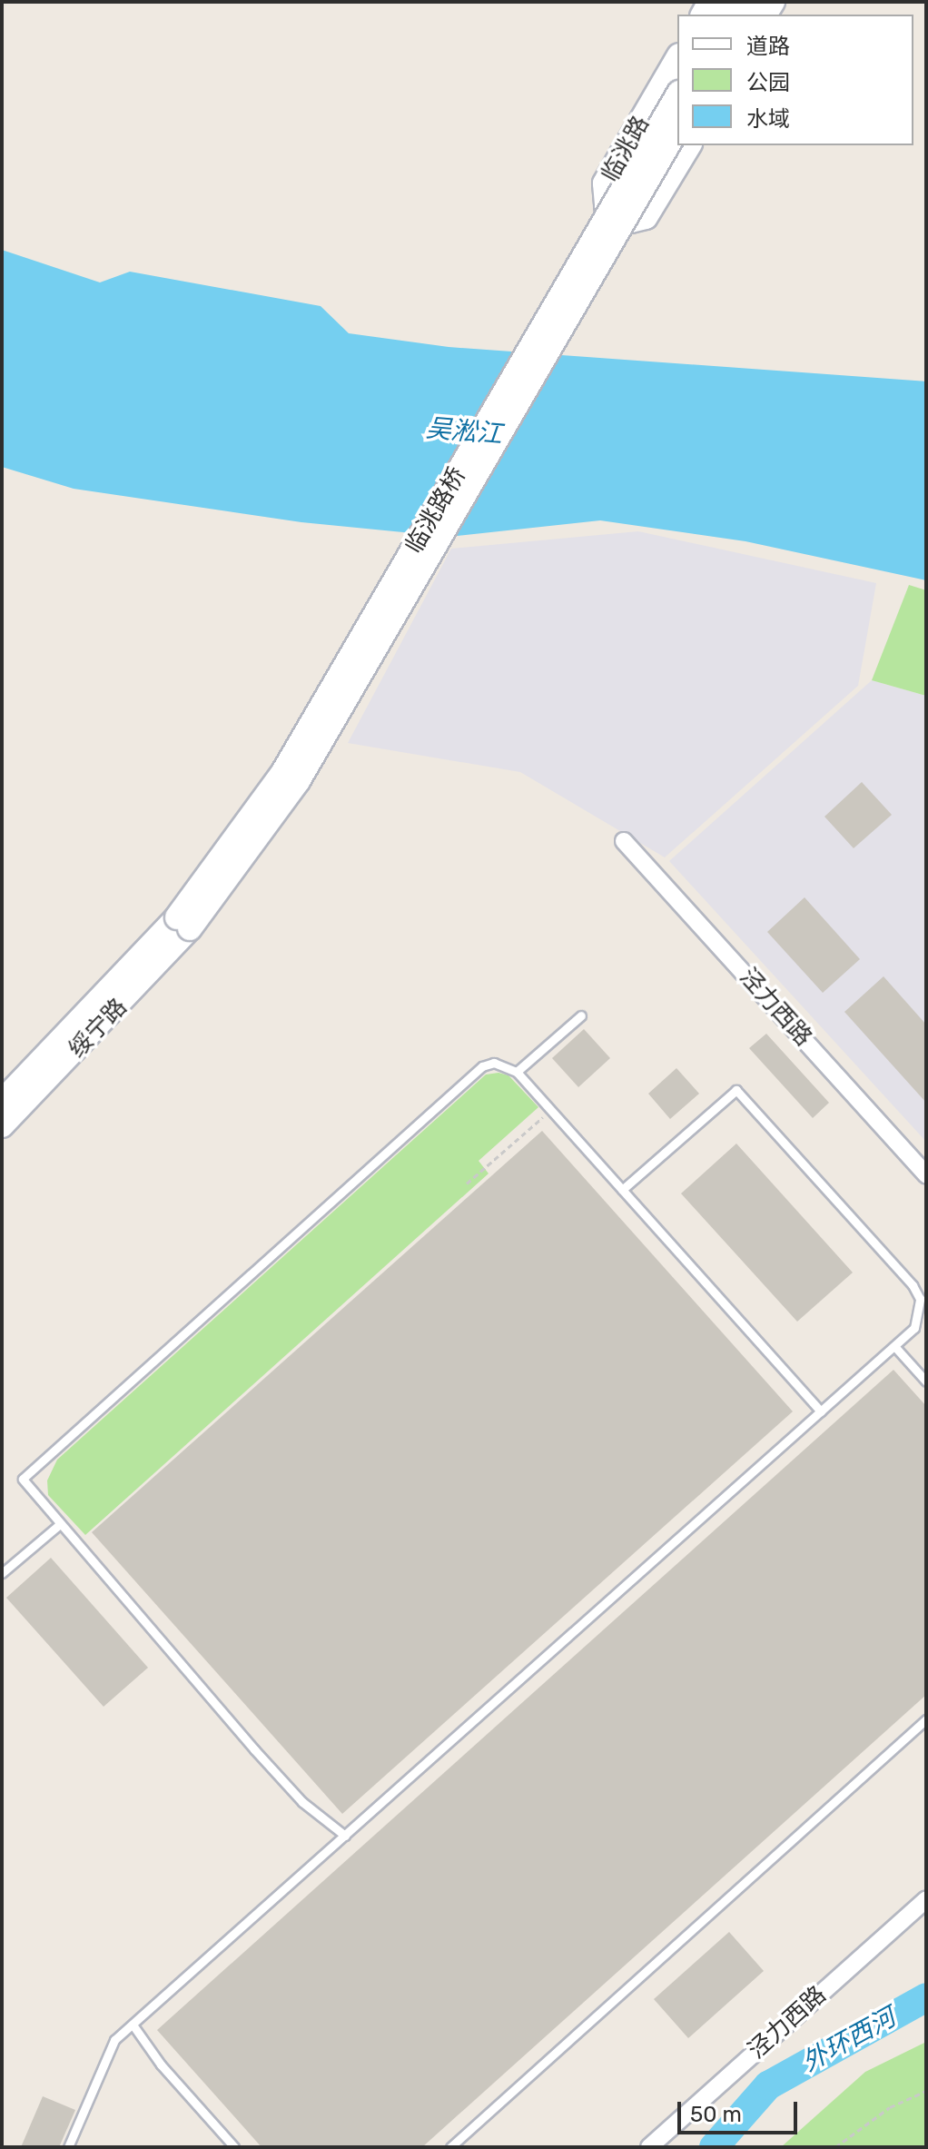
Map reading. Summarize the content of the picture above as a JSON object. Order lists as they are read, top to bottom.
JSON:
{
  "streets": {
    "main road": ["临洮路", "临洮路桥", "绥宁路"],
    "street": ["泾力西路"]
  },
  "crossings": [
    ["临洮路桥", "绥宁路"]
  ],
  "water": ["吴淞江", "外环西河"],
  "legend": ["道路", "公园", "水域"],
  "scale_bar": "50 m"
}
